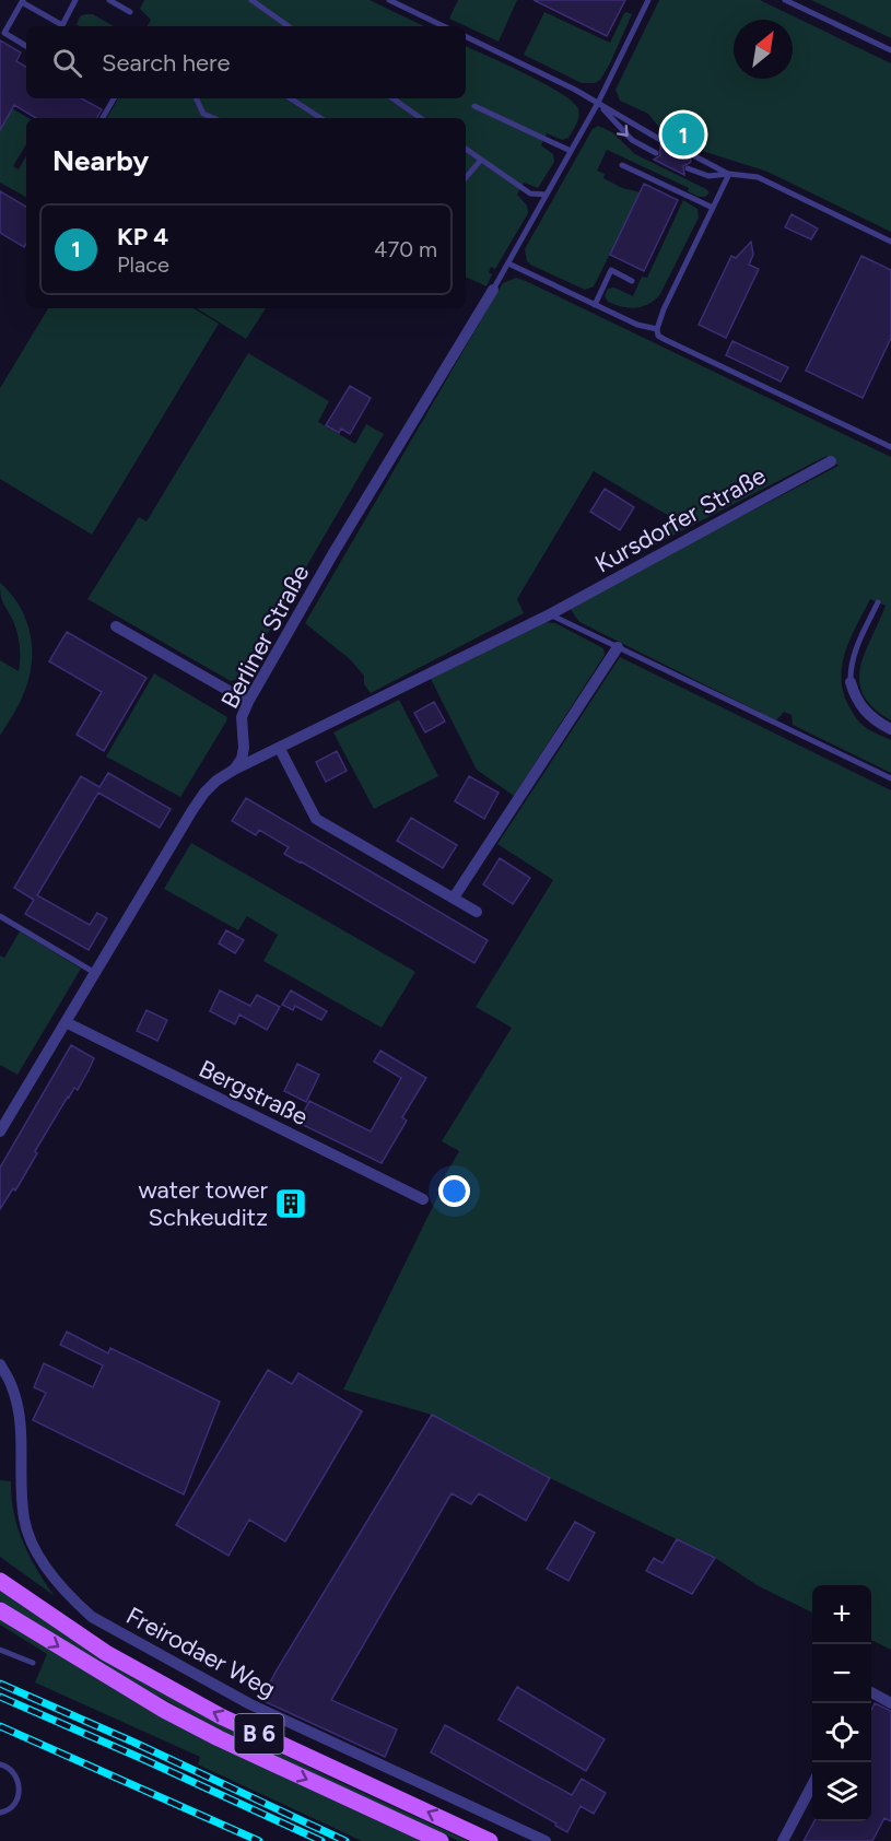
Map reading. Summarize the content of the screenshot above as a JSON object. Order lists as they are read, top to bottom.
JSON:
{
  "streets": {
    "main road": ["B 6"],
    "street": [
      "Kursdorfer Straße",
      "Berliner Straße",
      "Bergstraße",
      "Freirodaer Weg"
    ]
  },
  "crossings": [
    ["Kursdorfer Straße", "Berliner Straße"]
  ],
  "places": {
    "building": ["water tower Schkeuditz"]
  },
  "north": "top right",
  "page": {
    "search": "Search here",
    "pins": "1",
    "heading": "Nearby",
    "list": [
      {
        "mark": "1",
        "name": "KP 4",
        "note": "Place",
        "value": "470 m"
      }
    ],
    "map_buttons": ["+", "−"]
  }
}
